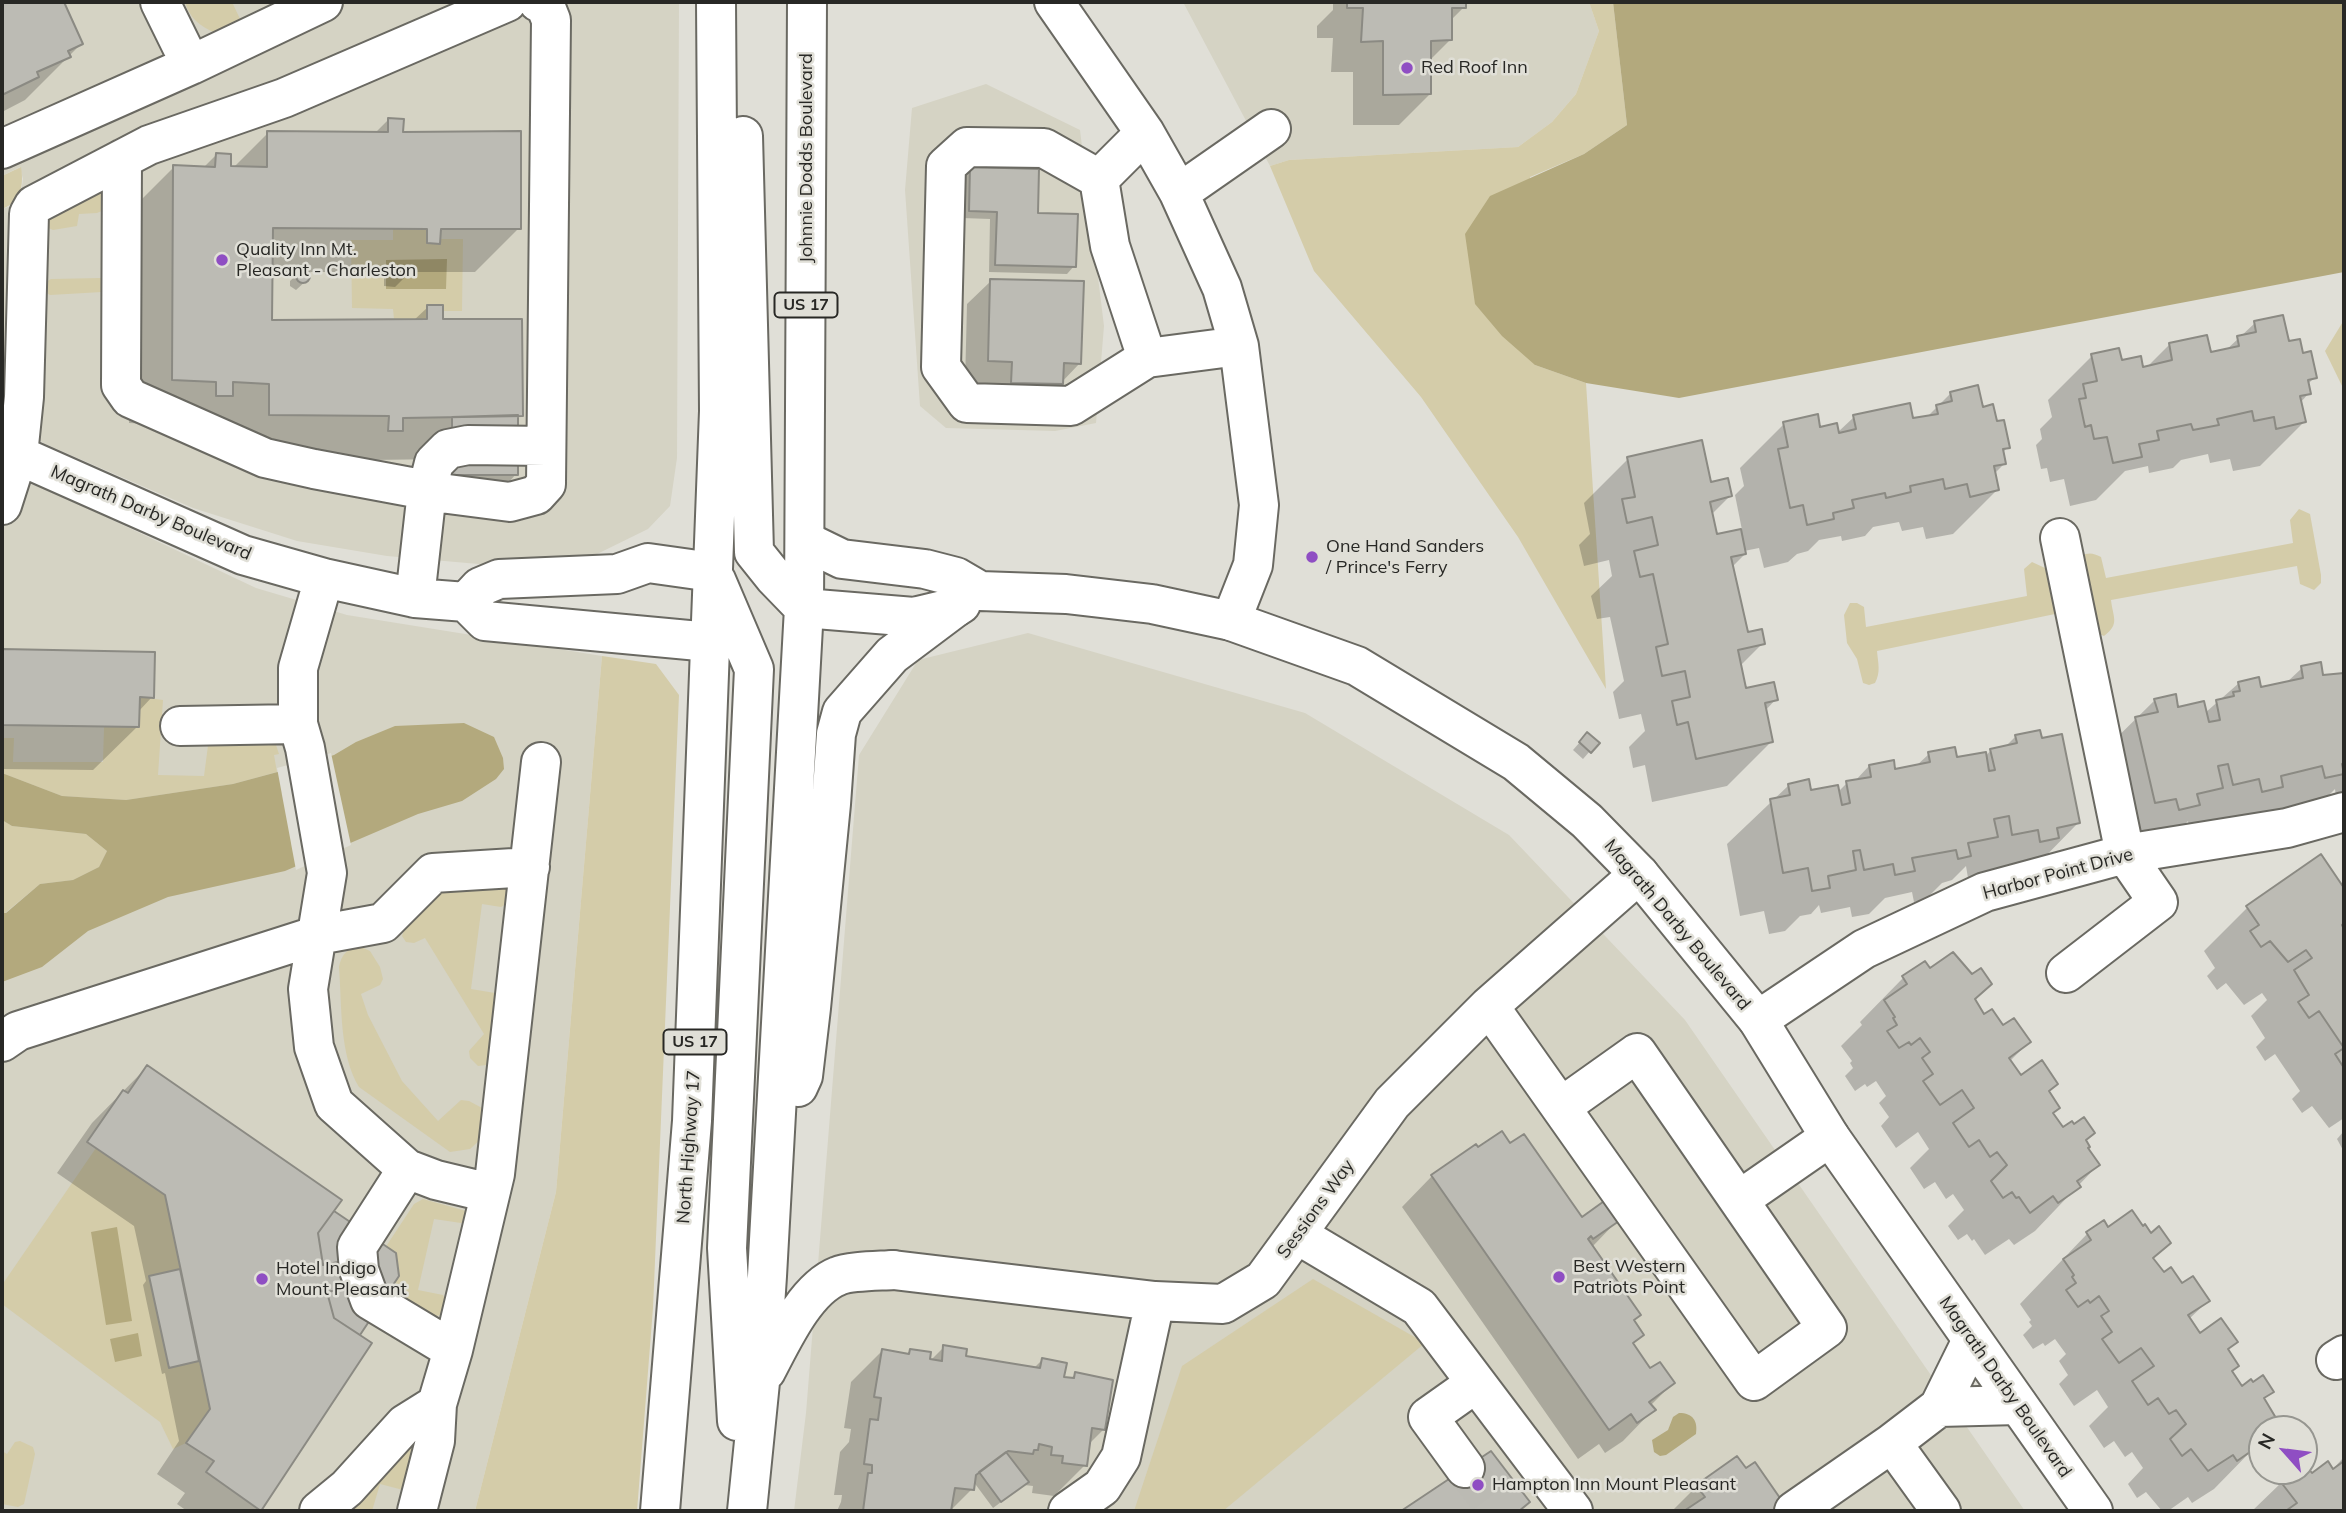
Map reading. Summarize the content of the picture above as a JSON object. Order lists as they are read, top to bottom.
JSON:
{
  "streets": {
    "main road": [
      "Johnnie Dodds Boulevard",
      "US 17",
      "Magrath Darby Boulevard",
      "Harbor Point Drive",
      "North Highway 17",
      "Sessions Way"
    ]
  },
  "crossings": [
    ["Johnnie Dodds Boulevard", "US 17"],
    ["Johnnie Dodds Boulevard", "Magrath Darby Boulevard"],
    ["US 17", "Magrath Darby Boulevard"],
    ["US 17", "North Highway 17"],
    ["US 17", "Sessions Way"],
    ["Magrath Darby Boulevard", "Harbor Point Drive"],
    ["Magrath Darby Boulevard", "Sessions Way"]
  ],
  "places": [
    "Red Roof Inn",
    "Quality Inn Mt. Pleasant - Charleston",
    "One Hand Sanders / Prince's Ferry",
    "Best Western Patriots Point",
    "Hotel Indigo Mount Pleasant",
    "Hampton Inn Mount Pleasant"
  ],
  "north": "top left"
}
